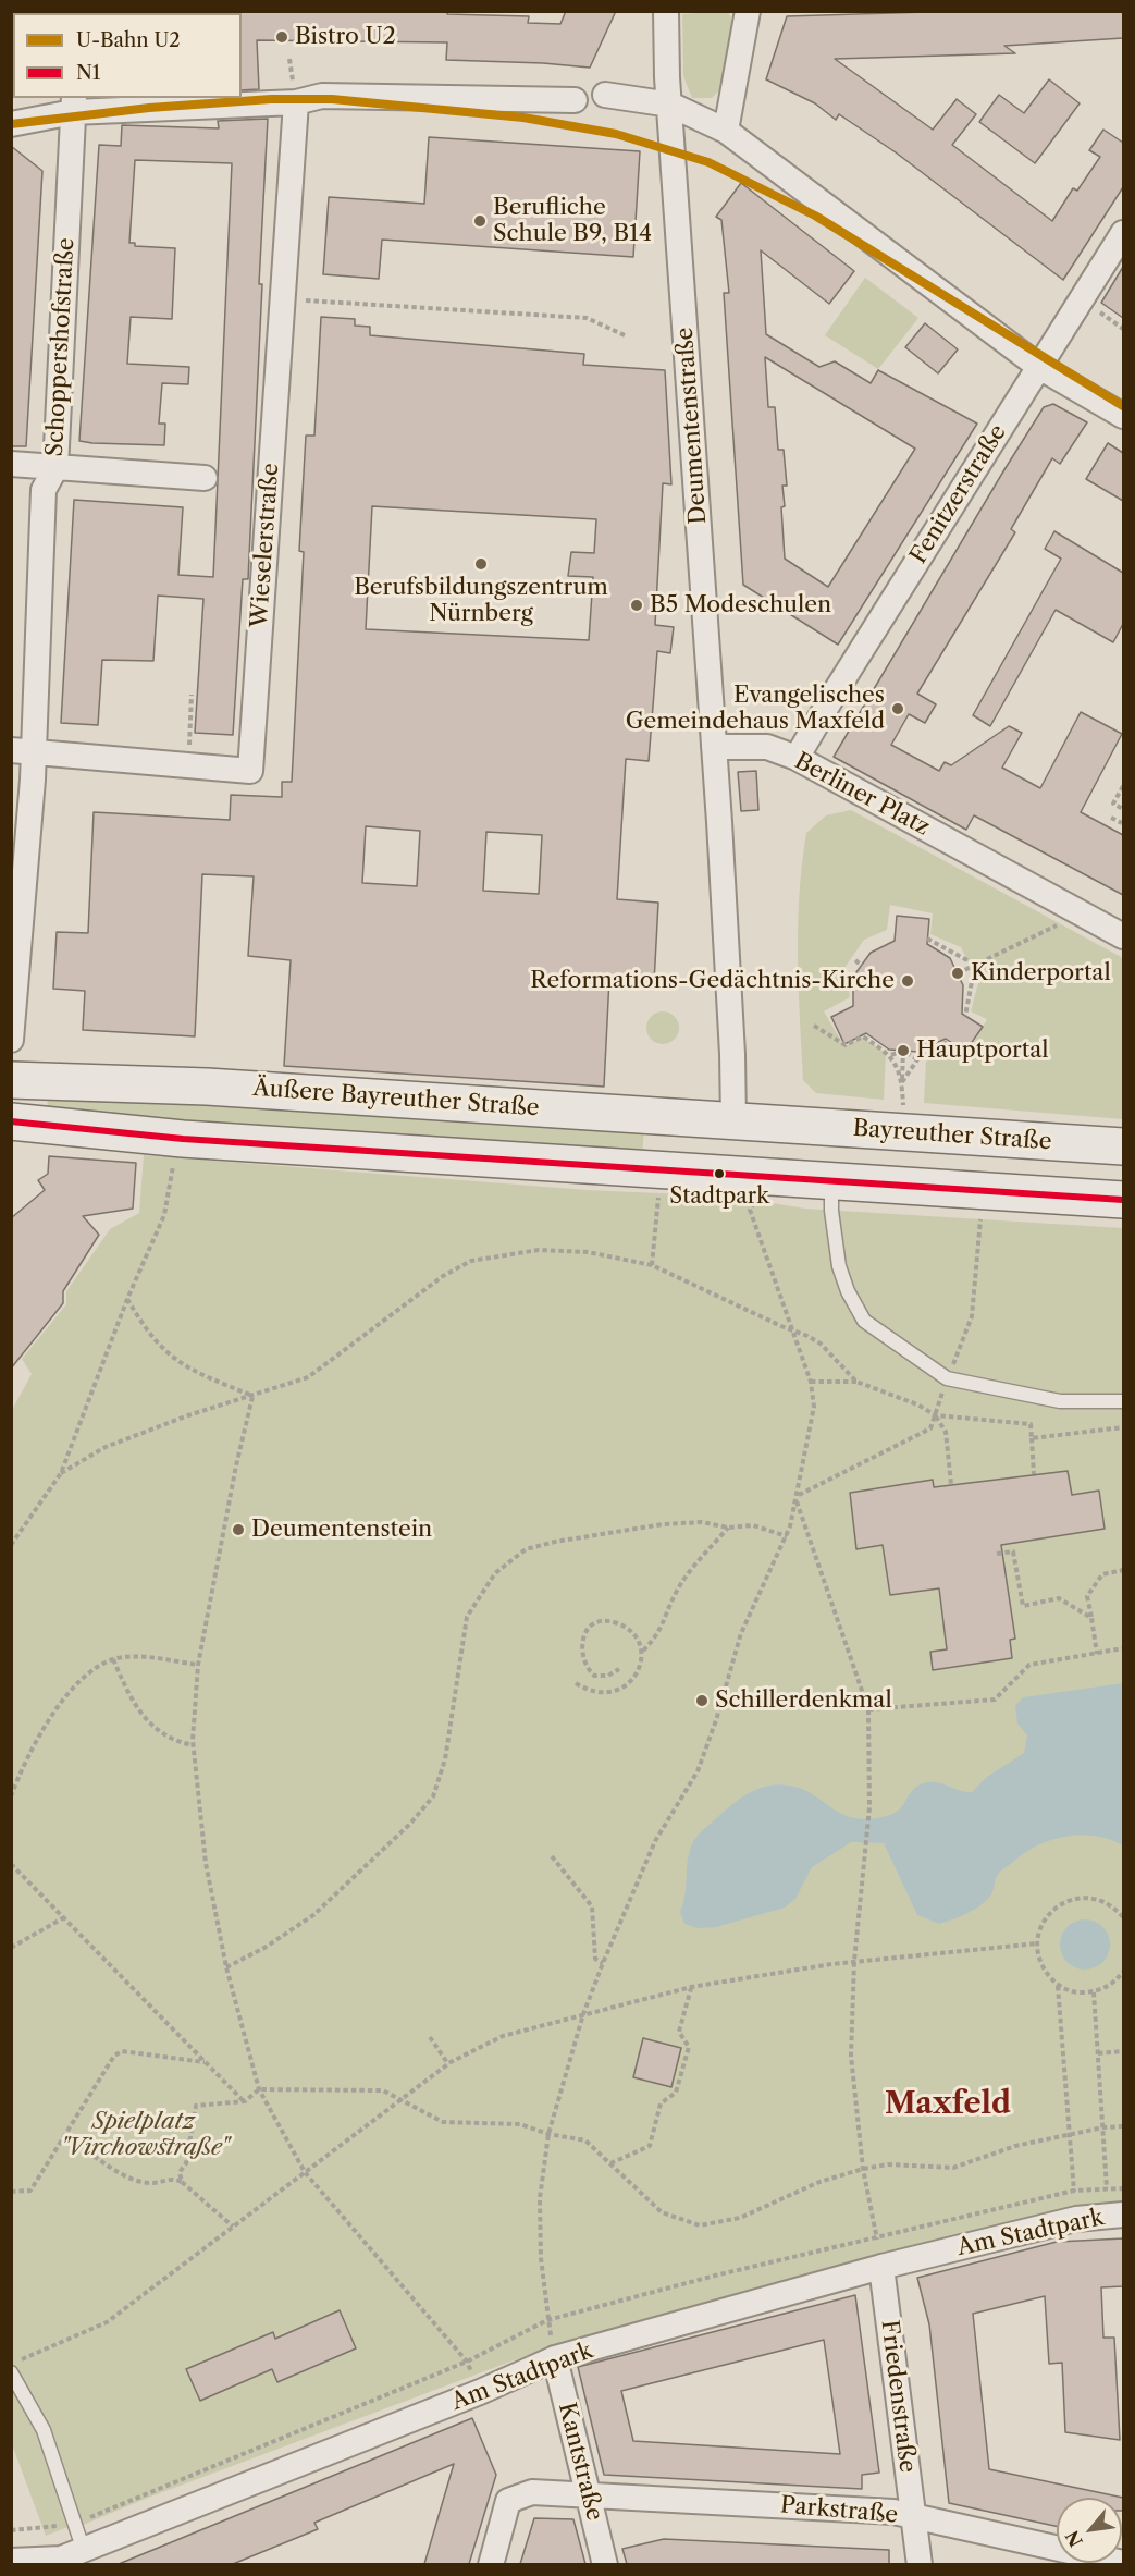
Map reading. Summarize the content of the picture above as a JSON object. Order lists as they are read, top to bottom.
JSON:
{
  "streets": {
    "main road": ["Äußere Bayreuther Straße", "Bayreuther Straße"],
    "street": [
      "Schoppershofstraße",
      "Deumentenstraße",
      "Fenitzerstraße",
      "Wieselerstraße",
      "Berliner Platz",
      "Am Stadtpark",
      "Friedenstraße",
      "Kantstraße",
      "Parkstraße"
    ]
  },
  "crossings": [
    ["Schoppershofstraße", "Wieselerstraße"],
    ["Deumentenstraße", "Berliner Platz"],
    ["Fenitzerstraße", "Berliner Platz"],
    ["Äußere Bayreuther Straße", "Bayreuther Straße"],
    ["Am Stadtpark", "Friedenstraße"],
    ["Am Stadtpark", "Kantstraße"],
    ["Friedenstraße", "Parkstraße"],
    ["Kantstraße", "Parkstraße"]
  ],
  "districts": ["Maxfeld"],
  "parks": ["Spielplatz \"Virchowstraße\""],
  "places": [
    "Bistro U2",
    "Berufliche Schule B9, B14",
    "Berufsbildungszentrum Nürnberg",
    "B5 Modeschulen",
    "Evangelisches Gemeindehaus Maxfeld",
    "Kinderportal",
    "Reformations-Gedächtnis-Kirche",
    "Hauptportal",
    "Stadtpark",
    "Deumentenstein",
    "Schillerdenkmal"
  ],
  "lines": ["metro line U2", "transit line N1"],
  "legend": ["U-Bahn U2", "N1"],
  "north": "bottom left"
}
